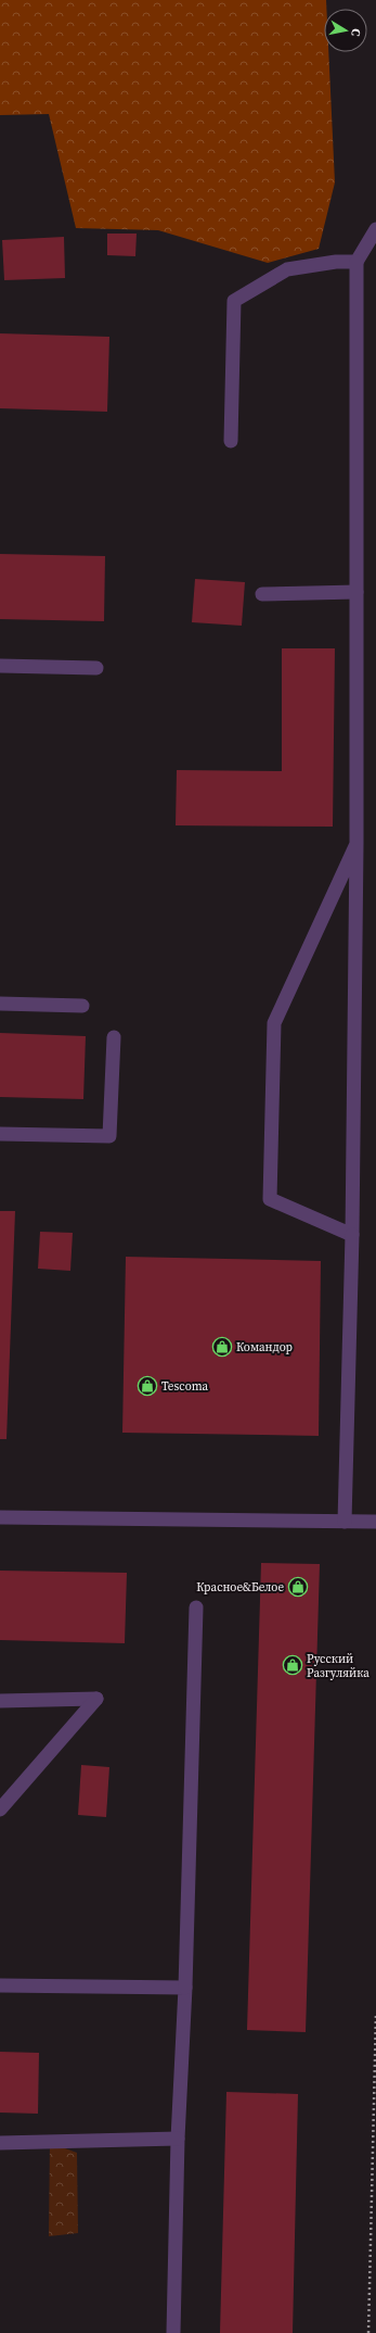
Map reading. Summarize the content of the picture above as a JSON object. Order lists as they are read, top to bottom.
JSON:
{
  "places": {
    "shop": [
      "Командор",
      "Tescoma",
      "Красное&Белое",
      "Русский Разгуляйка"
    ]
  },
  "north": "right"
}
